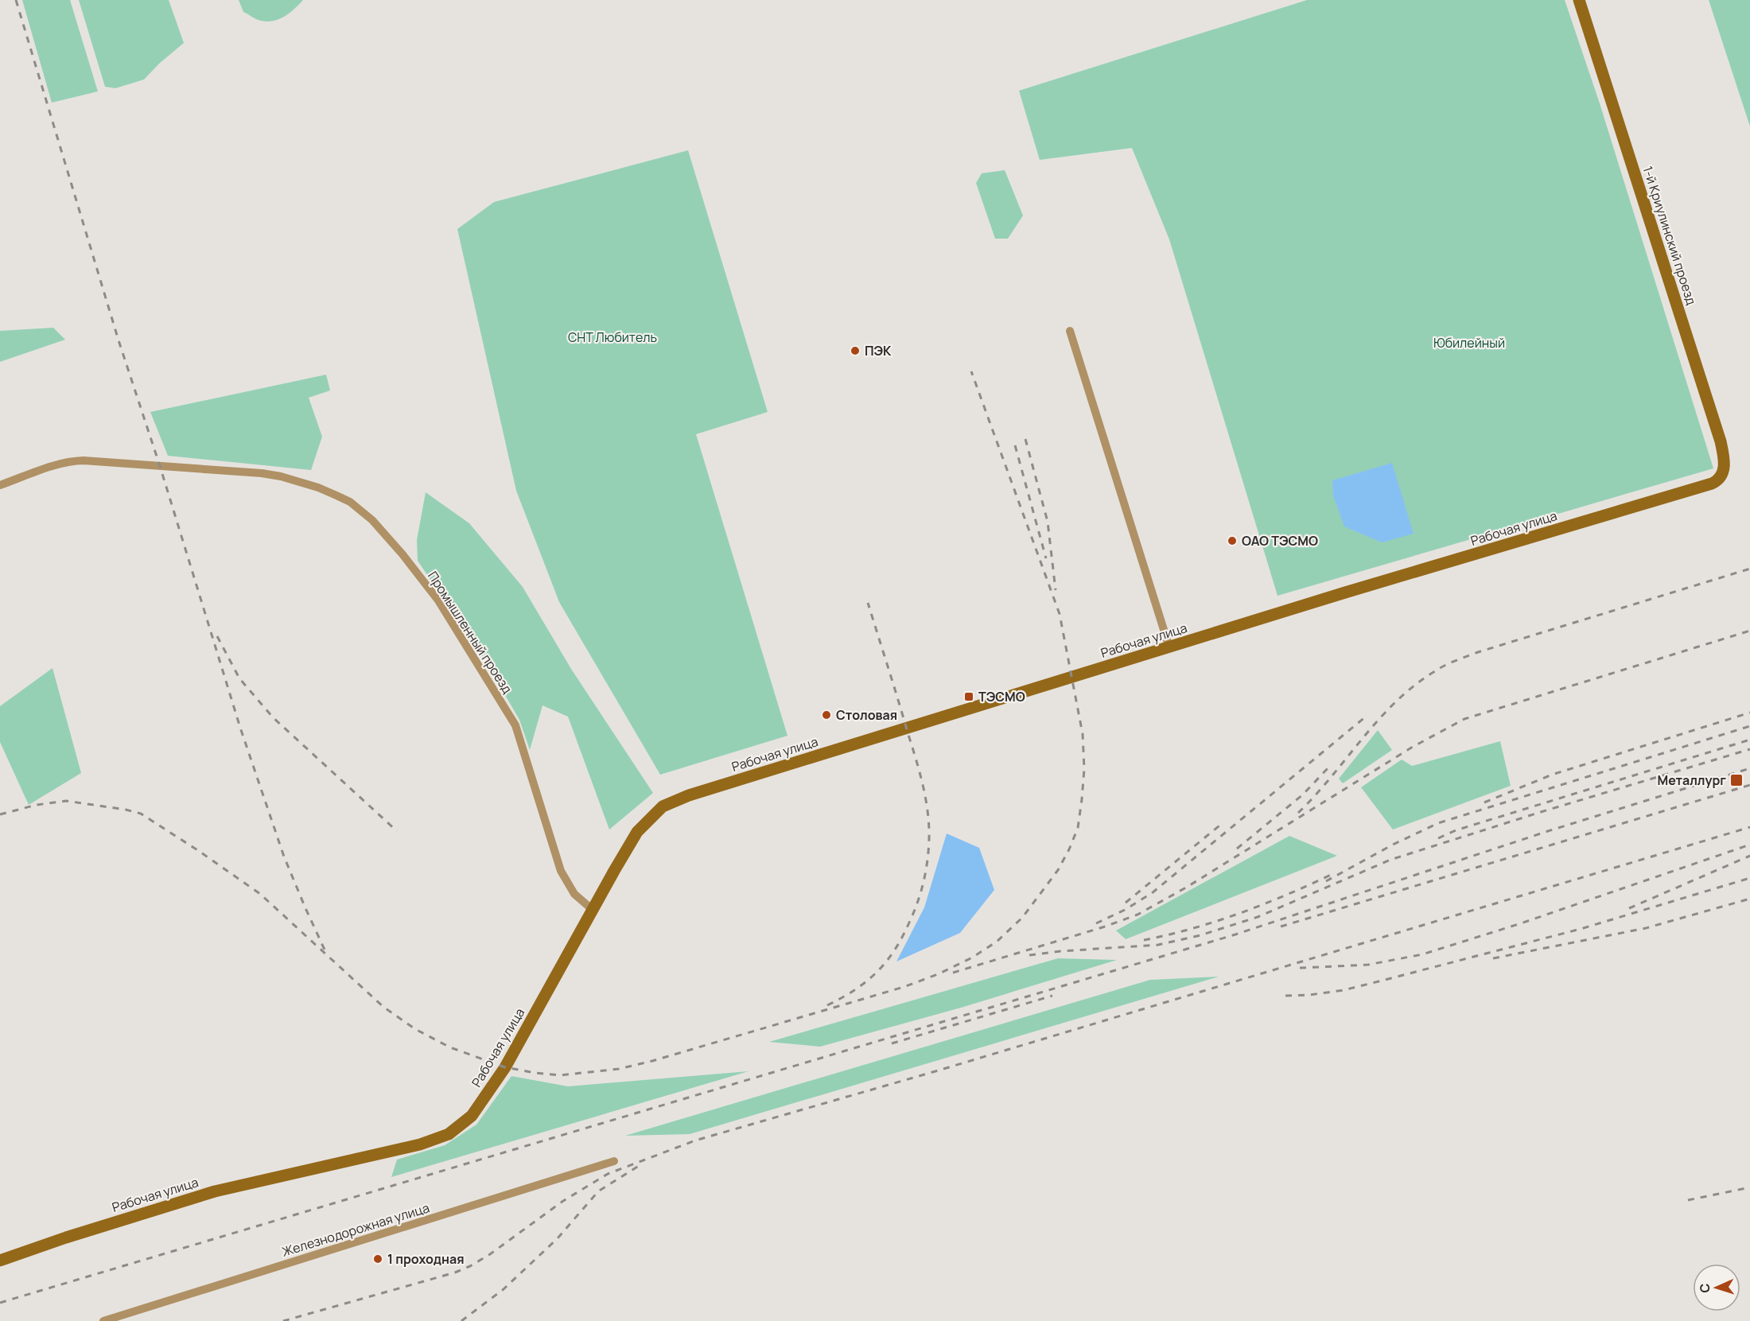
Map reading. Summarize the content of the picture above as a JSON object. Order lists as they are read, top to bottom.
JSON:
{
  "streets": {
    "street": [
      "1-й Криулинский проезд",
      "Рабочая улица",
      "Промышленный проезд",
      "Железнодорожная улица"
    ]
  },
  "crossings": [
    ["1-й Криулинский проезд", "Рабочая улица"],
    ["Рабочая улица", "Промышленный проезд"]
  ],
  "parks": ["СНТ Любитель", "Юбилейный"],
  "places": {
    "other": [
      "ПЭК",
      "ОАО ТЭСМО",
      "Столовая",
      "1 проходная"
    ],
    "transit": ["ТЭСМО", "Металлург"]
  },
  "north": "left"
}
